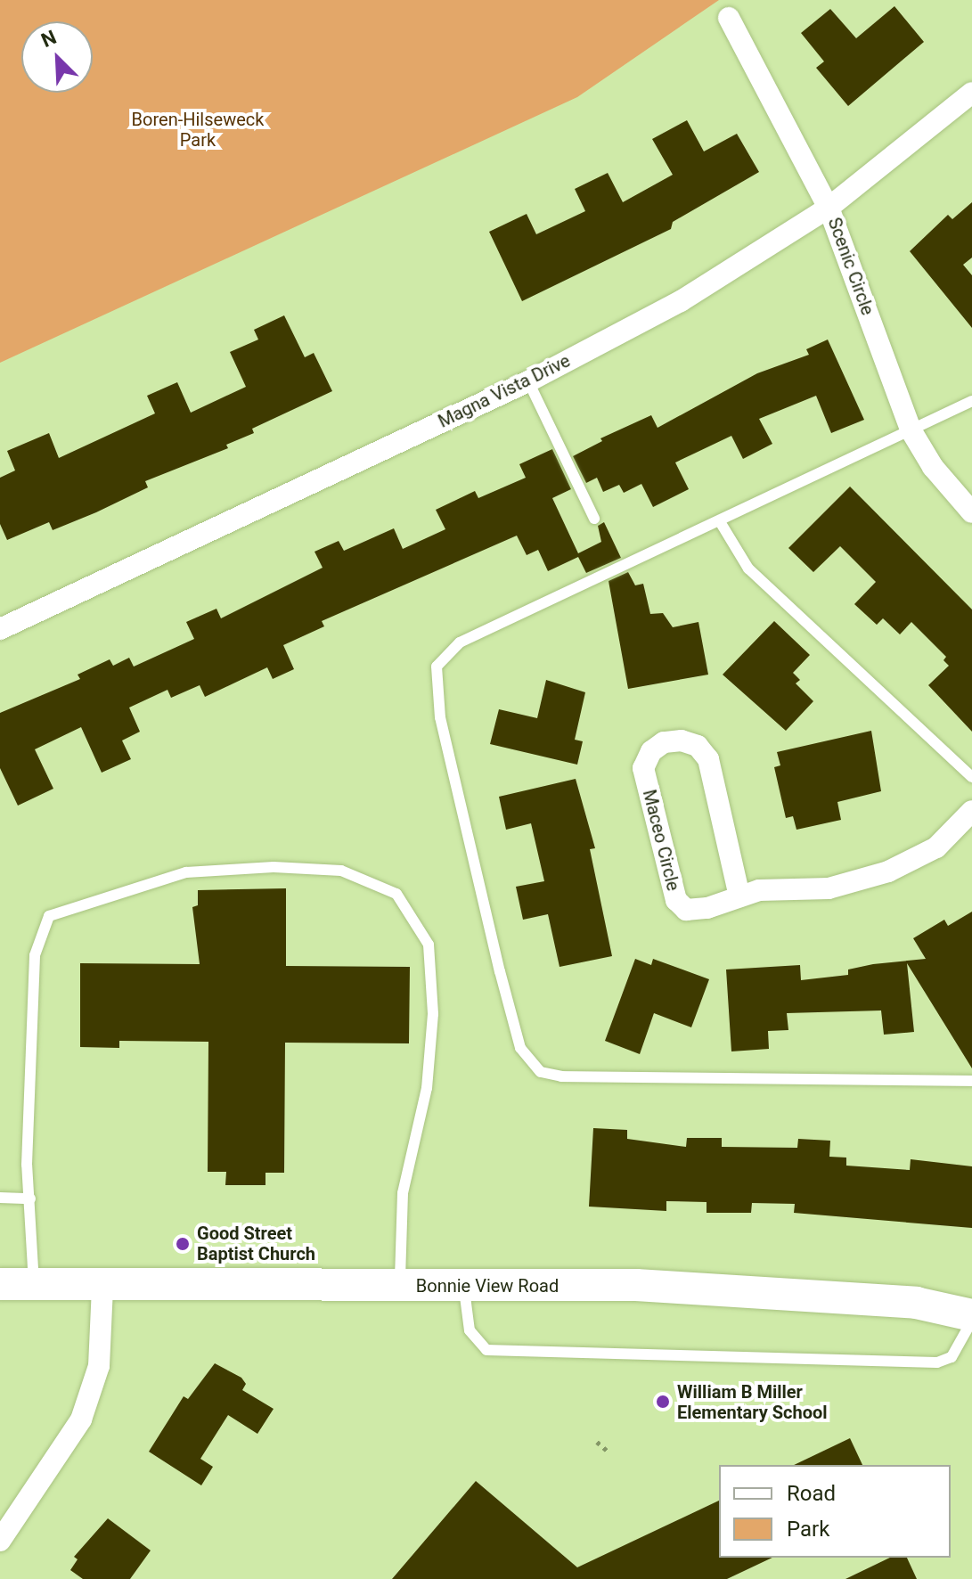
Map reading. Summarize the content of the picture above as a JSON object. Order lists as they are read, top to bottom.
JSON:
{
  "streets": {
    "street": [
      "Scenic Circle",
      "Magna Vista Drive",
      "Maceo Circle",
      "Bonnie View Road"
    ]
  },
  "crossings": [
    ["Scenic Circle", "Magna Vista Drive"]
  ],
  "parks": ["Boren-Hilseweck Park"],
  "places": ["Good Street Baptist Church", "William B Miller Elementary School"],
  "legend": ["Road", "Park"],
  "north": "top left"
}
